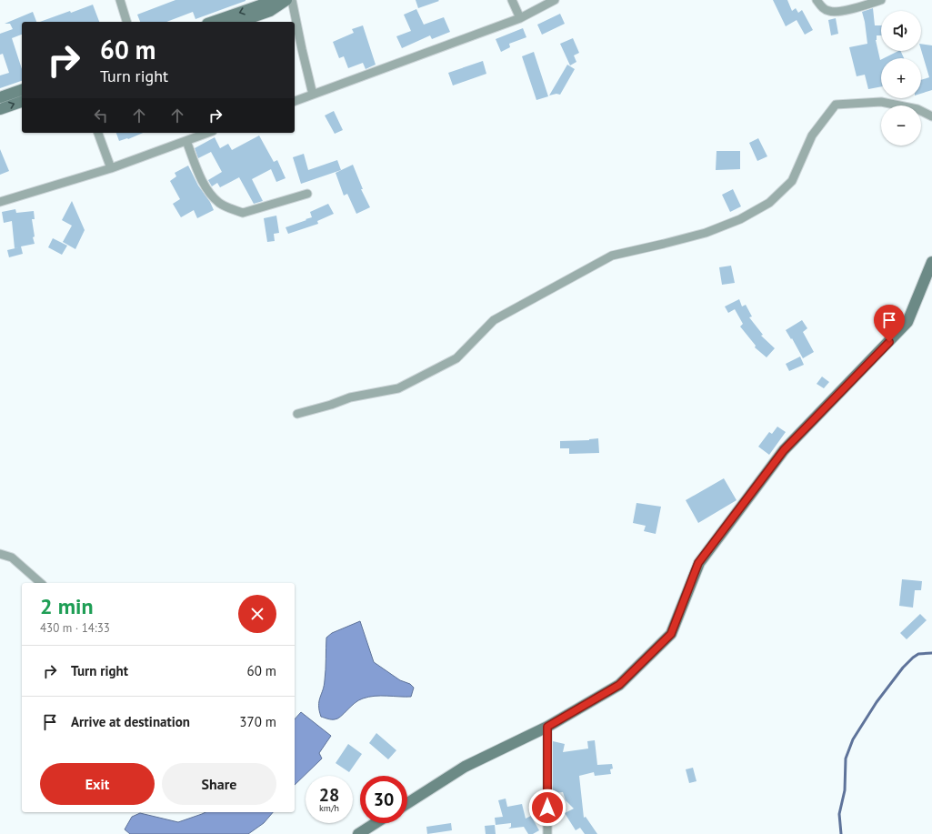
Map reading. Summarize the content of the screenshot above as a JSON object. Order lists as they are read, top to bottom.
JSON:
{
  "page": {
    "map_buttons": ["+", "−"],
    "turn": ["60 m", "Turn right"],
    "heading": ["2 min", "430 m · 14:33"],
    "list": [
      {
        "name": "Turn right",
        "value": "60 m"
      },
      {
        "name": "Arrive at destination",
        "value": "370 m"
      }
    ],
    "buttons": ["Exit", "Share"],
    "speed": "28 km/h",
    "limit": "30"
  }
}
